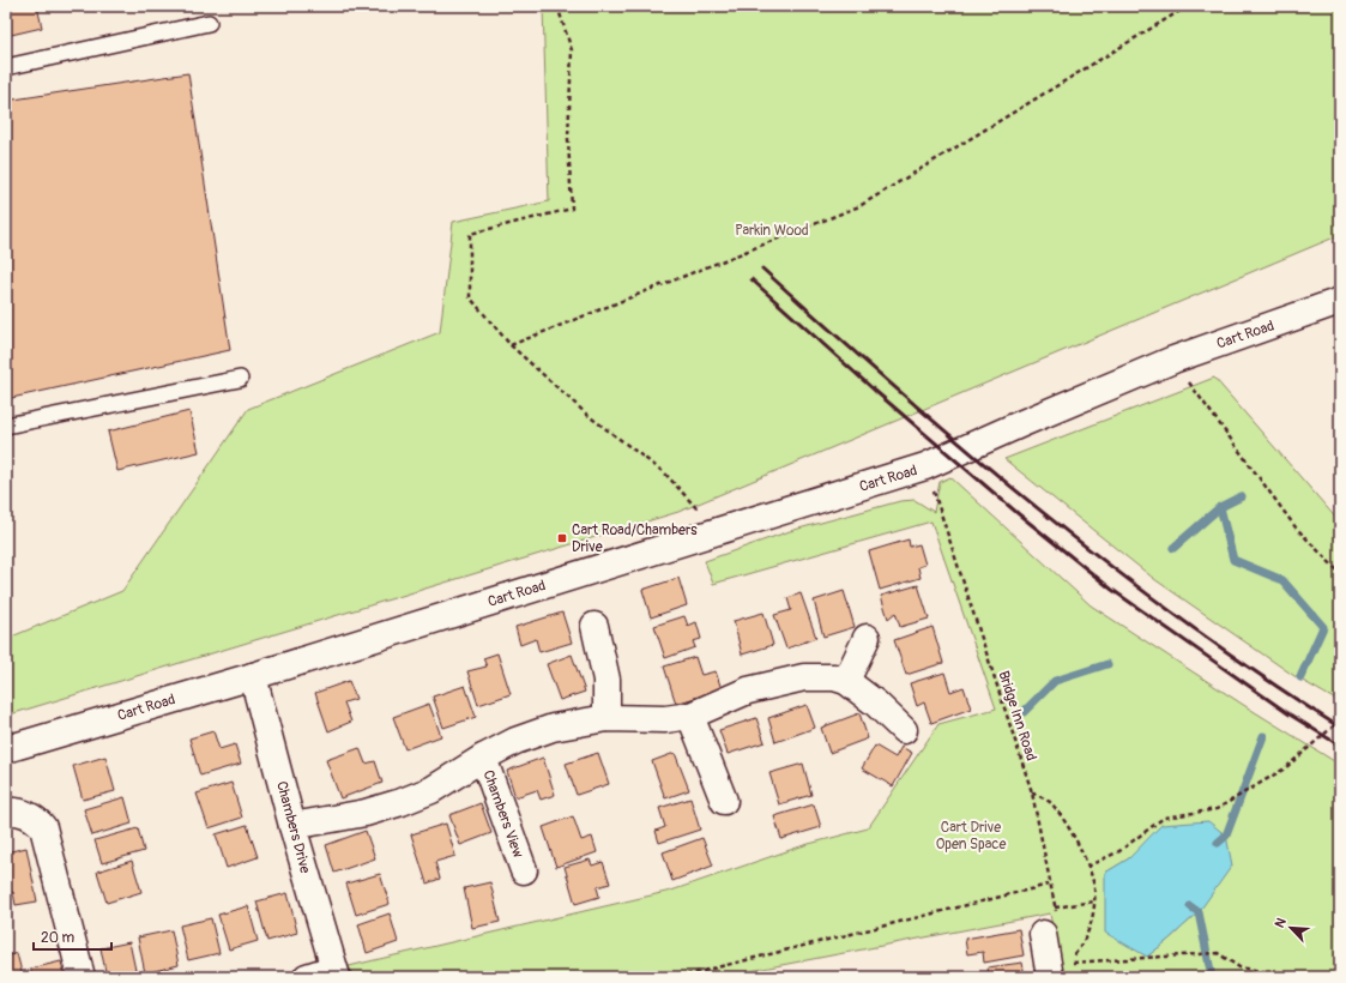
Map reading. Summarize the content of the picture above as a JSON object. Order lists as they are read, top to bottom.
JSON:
{
  "streets": {
    "street": ["Cart Road", "Chambers View", "Chambers Drive"],
    "path": ["Bridge Inn Road"]
  },
  "crossings": [
    ["Cart Road", "Bridge Inn Road"],
    ["Cart Road", "Chambers Drive"],
    ["Chambers View", "Chambers Drive"]
  ],
  "parks": ["Parkin Wood", "Cart Drive Open Space"],
  "places": {
    "transit": ["Cart Road/Chambers Drive"]
  },
  "scale_bar": "20 m",
  "north": "top left"
}
